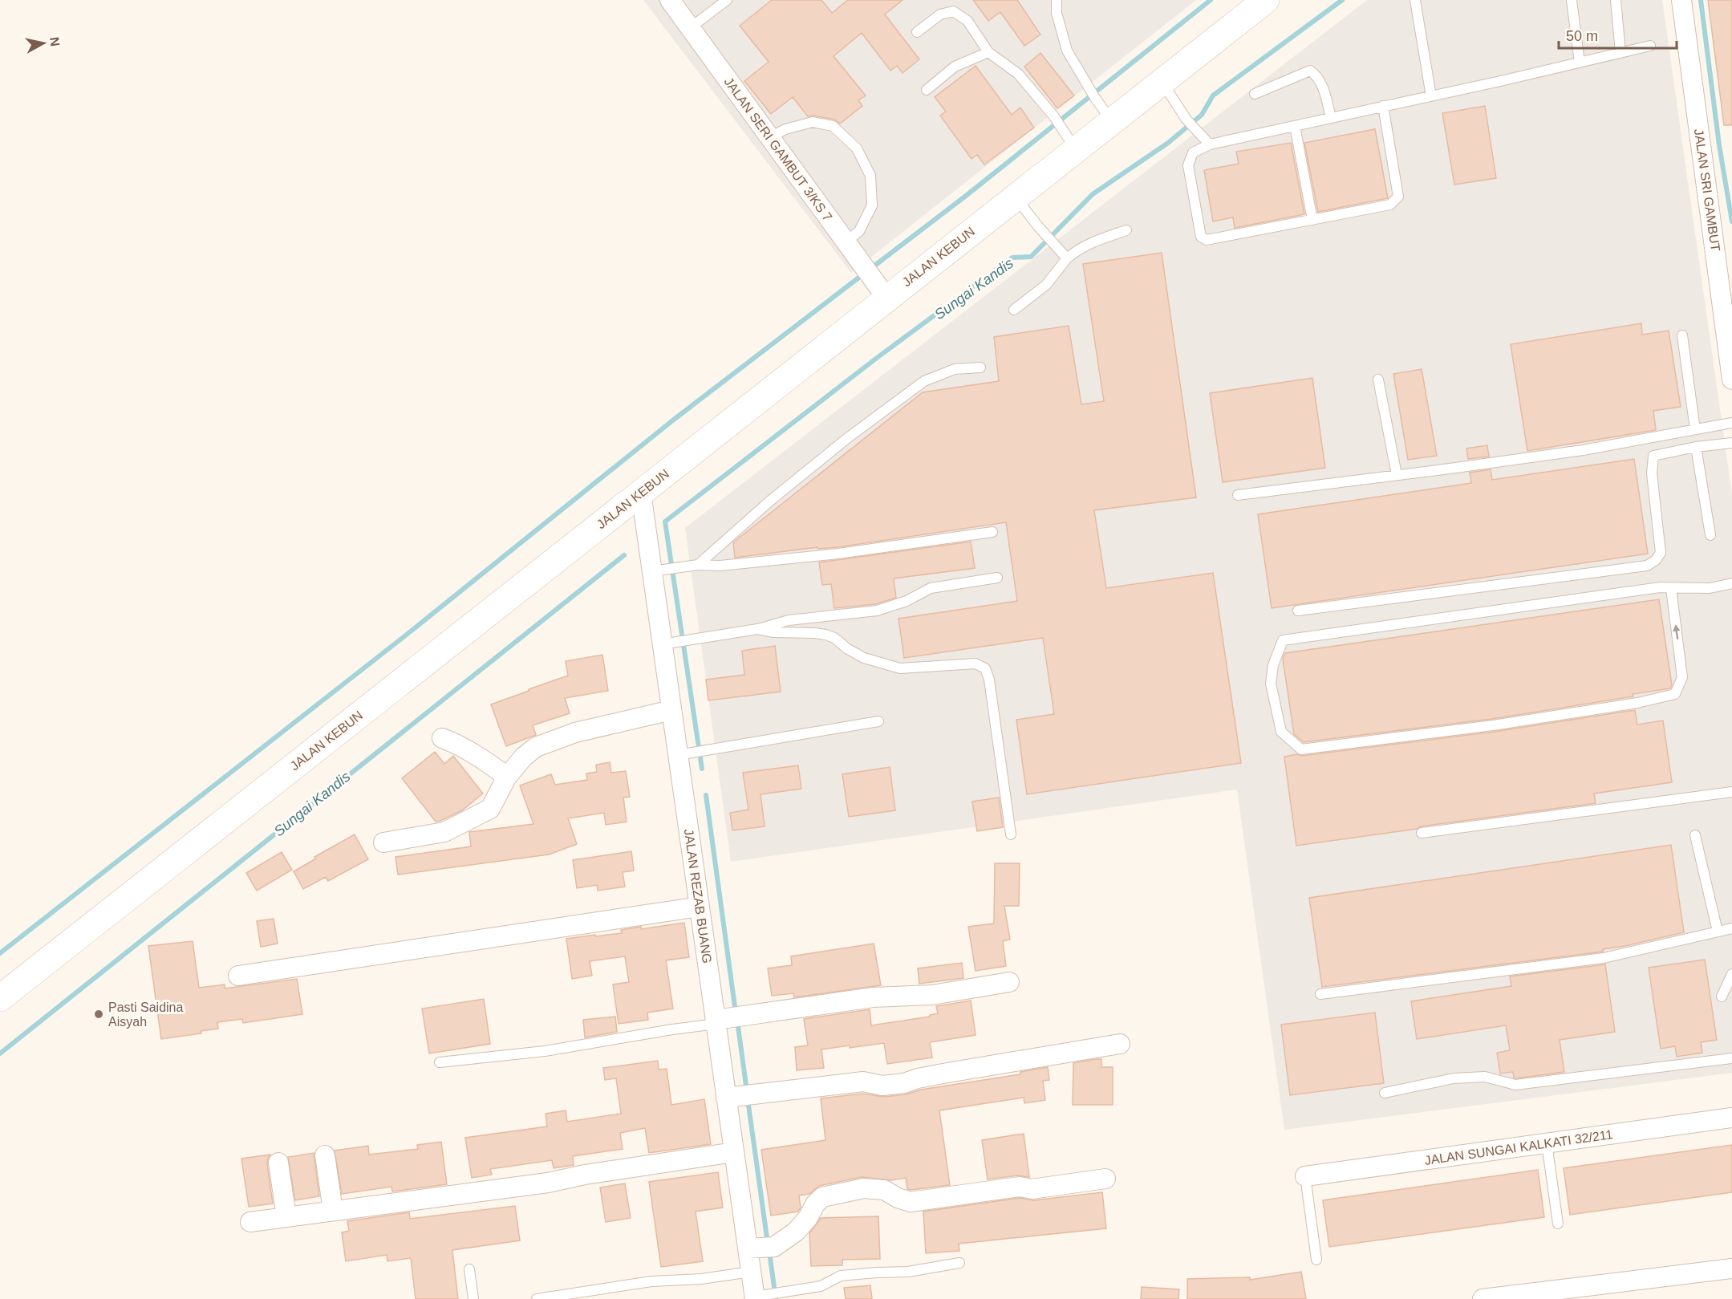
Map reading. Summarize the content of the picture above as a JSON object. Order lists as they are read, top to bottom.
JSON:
{
  "streets": {
    "main road": ["JALAN KEBUN"],
    "street": [
      "JALAN SERI GAMBUT 3/KS 7",
      "JALAN SRI GAMBUT",
      "JALAN REZAB BUANG",
      "JALAN SUNGAI KALKATI 32/211"
    ]
  },
  "crossings": [
    ["JALAN SERI GAMBUT 3/KS 7", "JALAN KEBUN"],
    ["JALAN KEBUN", "JALAN REZAB BUANG"]
  ],
  "water": ["Sungai Kandis"],
  "places": ["Pasti Saidina Aisyah"],
  "scale_bar": "50 m",
  "north": "right"
}
